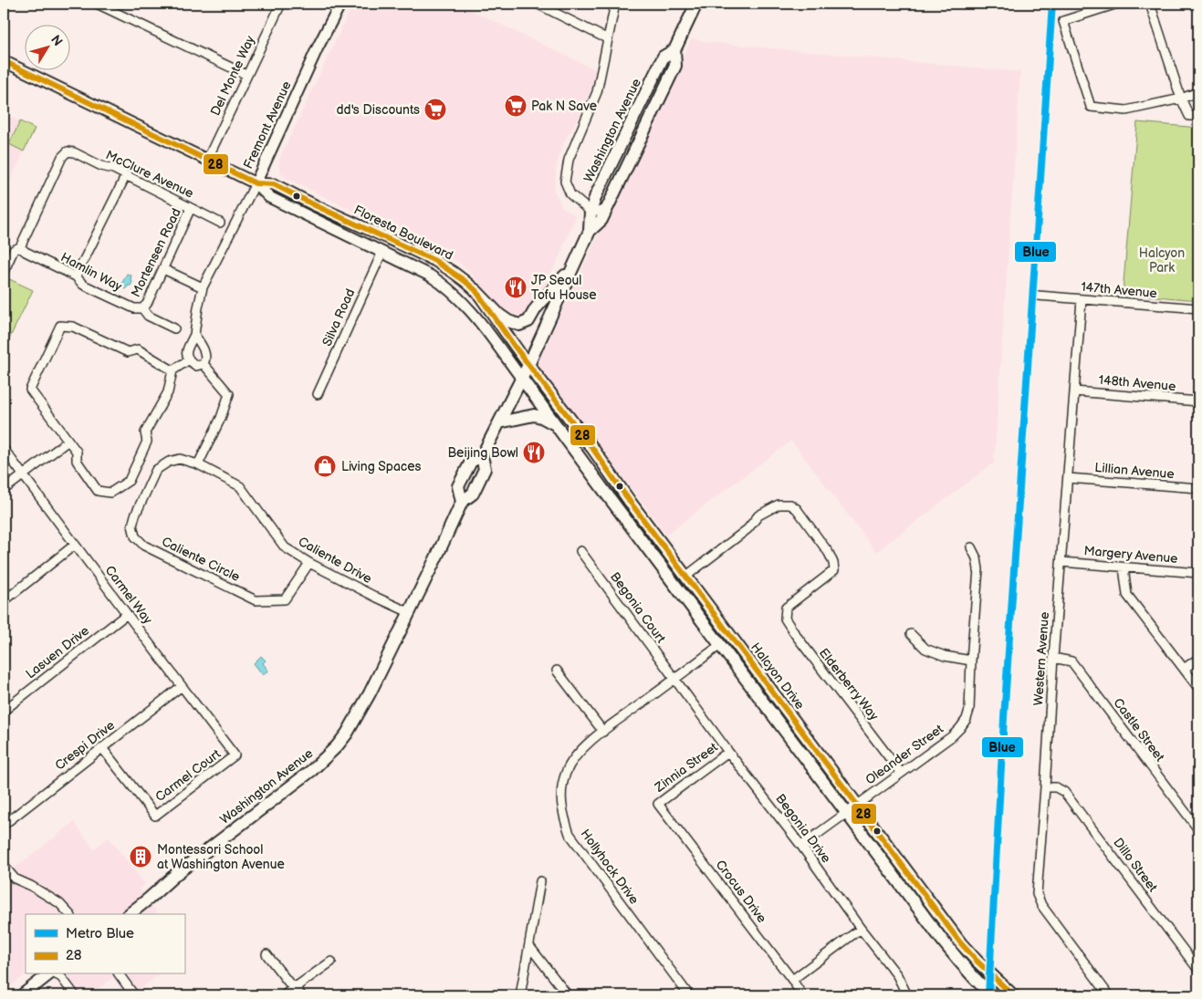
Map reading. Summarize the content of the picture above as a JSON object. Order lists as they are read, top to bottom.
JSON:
{
  "streets": {
    "main road": ["Washington Avenue", "Halcyon Drive"],
    "street": [
      "Del Monte Way",
      "Fremont Avenue",
      "McClure Avenue",
      "Floresta Boulevard",
      "Mortensen Road",
      "Hamlin Way",
      "147th Avenue",
      "Silva Road",
      "148th Avenue",
      "Lillian Avenue",
      "Margery Avenue",
      "Caliente Circle",
      "Caliente Drive",
      "Carmel Way",
      "Begonia Court",
      "Lasuen Drive",
      "Western Avenue",
      "Elderberry Way",
      "Castle Street",
      "Crespi Drive",
      "Oleander Street",
      "Zinnia Street",
      "Carmel Court",
      "Begonia Drive",
      "Dillo Street",
      "Hollyhock Drive",
      "Crocus Drive"
    ]
  },
  "crossings": [
    ["Del Monte Way", "Floresta Boulevard"],
    ["Fremont Avenue", "Floresta Boulevard"],
    ["Washington Avenue", "Floresta Boulevard"],
    ["Washington Avenue", "Caliente Drive"],
    ["Washington Avenue", "Halcyon Drive"],
    ["McClure Avenue", "Mortensen Road"],
    ["McClure Avenue", "Hamlin Way"],
    ["Floresta Boulevard", "Silva Road"],
    ["Floresta Boulevard", "Halcyon Drive"],
    ["Mortensen Road", "Hamlin Way"],
    ["147th Avenue", "Western Avenue"],
    ["148th Avenue", "Western Avenue"],
    ["Lillian Avenue", "Western Avenue"],
    ["Margery Avenue", "Western Avenue"],
    ["Caliente Circle", "Caliente Drive"],
    ["Carmel Way", "Lasuen Drive"],
    ["Carmel Way", "Crespi Drive"],
    ["Carmel Way", "Carmel Court"],
    ["Begonia Court", "Begonia Drive"],
    ["Begonia Court", "Hollyhock Drive"],
    ["Western Avenue", "Castle Street"],
    ["Western Avenue", "Dillo Street"],
    ["Halcyon Drive", "Elderberry Way"],
    ["Halcyon Drive", "Oleander Street"],
    ["Elderberry Way", "Oleander Street"],
    ["Crespi Drive", "Carmel Court"],
    ["Oleander Street", "Begonia Drive"],
    ["Zinnia Street", "Begonia Drive"],
    ["Zinnia Street", "Crocus Drive"],
    ["Begonia Drive", "Hollyhock Drive"]
  ],
  "parks": ["Halcyon Park"],
  "places": {
    "supermarket": ["Pak N Save", "dd's Discounts"],
    "restaurant": ["JP Seoul Tofu House", "Beijing Bowl"],
    "shop": ["Living Spaces"],
    "building": ["Montessori School at Washington Avenue"]
  },
  "lines": ["metro line Blue", "transit line 28"],
  "legend": ["Metro Blue", "28"],
  "north": "top right"
}
